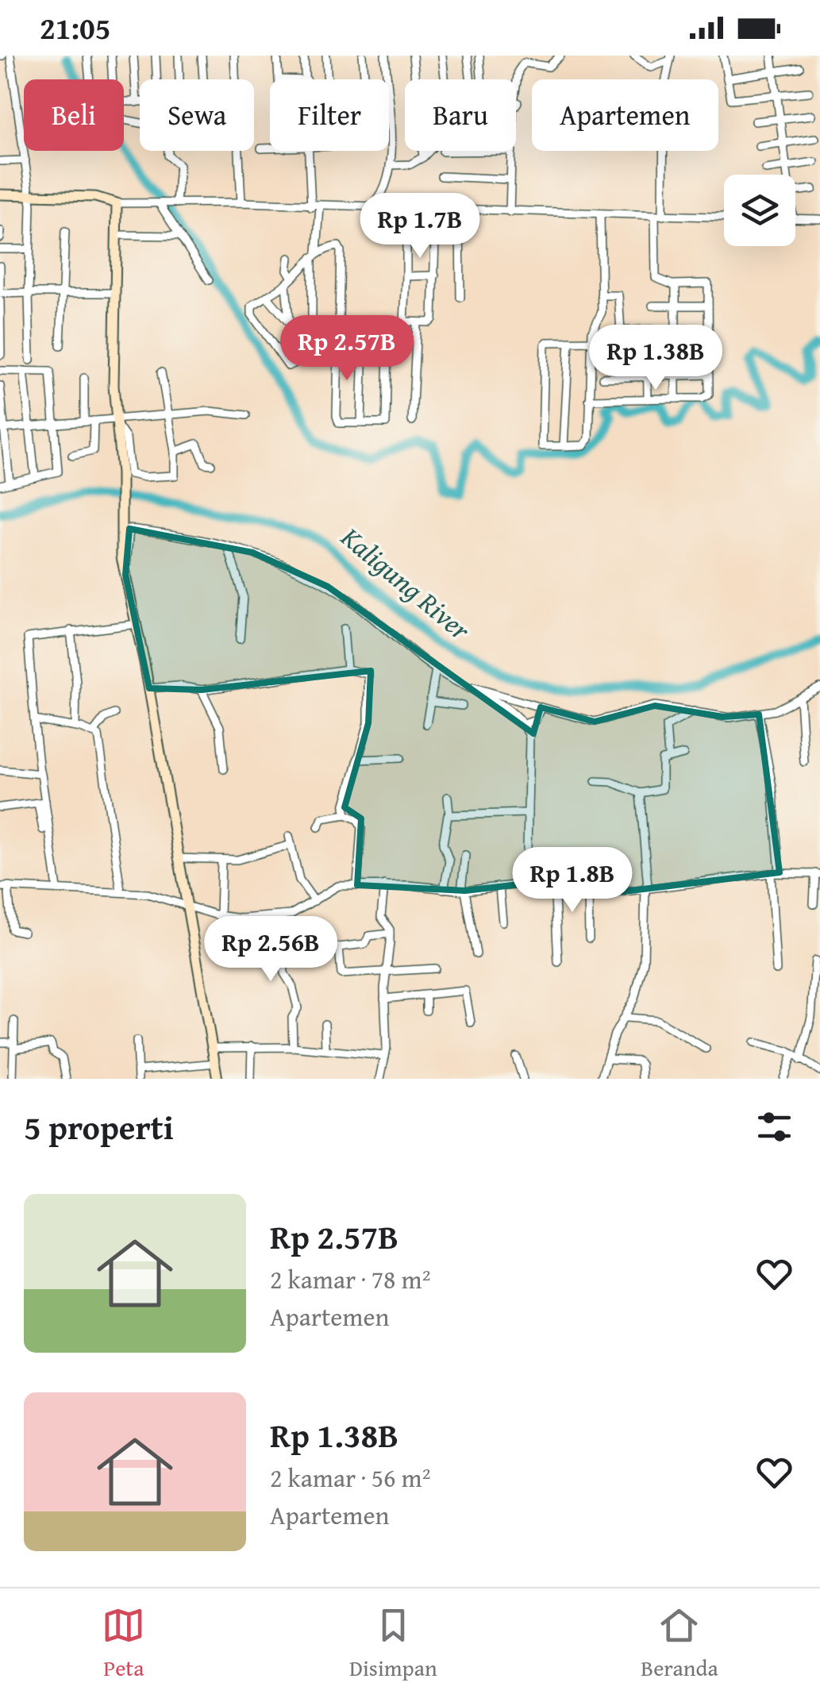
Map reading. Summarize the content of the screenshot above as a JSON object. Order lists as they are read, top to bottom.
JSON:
{
  "water": ["Kaligung River"],
  "page": {
    "status": "21:05",
    "chip": [
      "Beli",
      "Sewa",
      "Filter",
      "Baru",
      "Apartemen"
    ],
    "price": [
      "Rp 1.7B",
      "Rp 2.57B",
      "Rp 1.38B",
      "Rp 1.8B",
      "Rp 2.56B"
    ],
    "heading": "5 properti",
    "list": [
      {
        "name": "Rp 2.57B",
        "note": "2 kamar · 78 m² · Apartemen"
      },
      {
        "name": "Rp 1.38B",
        "note": "2 kamar · 56 m² · Apartemen"
      }
    ],
    "tabs": ["Peta", "Disimpan", "Beranda"]
  }
}
